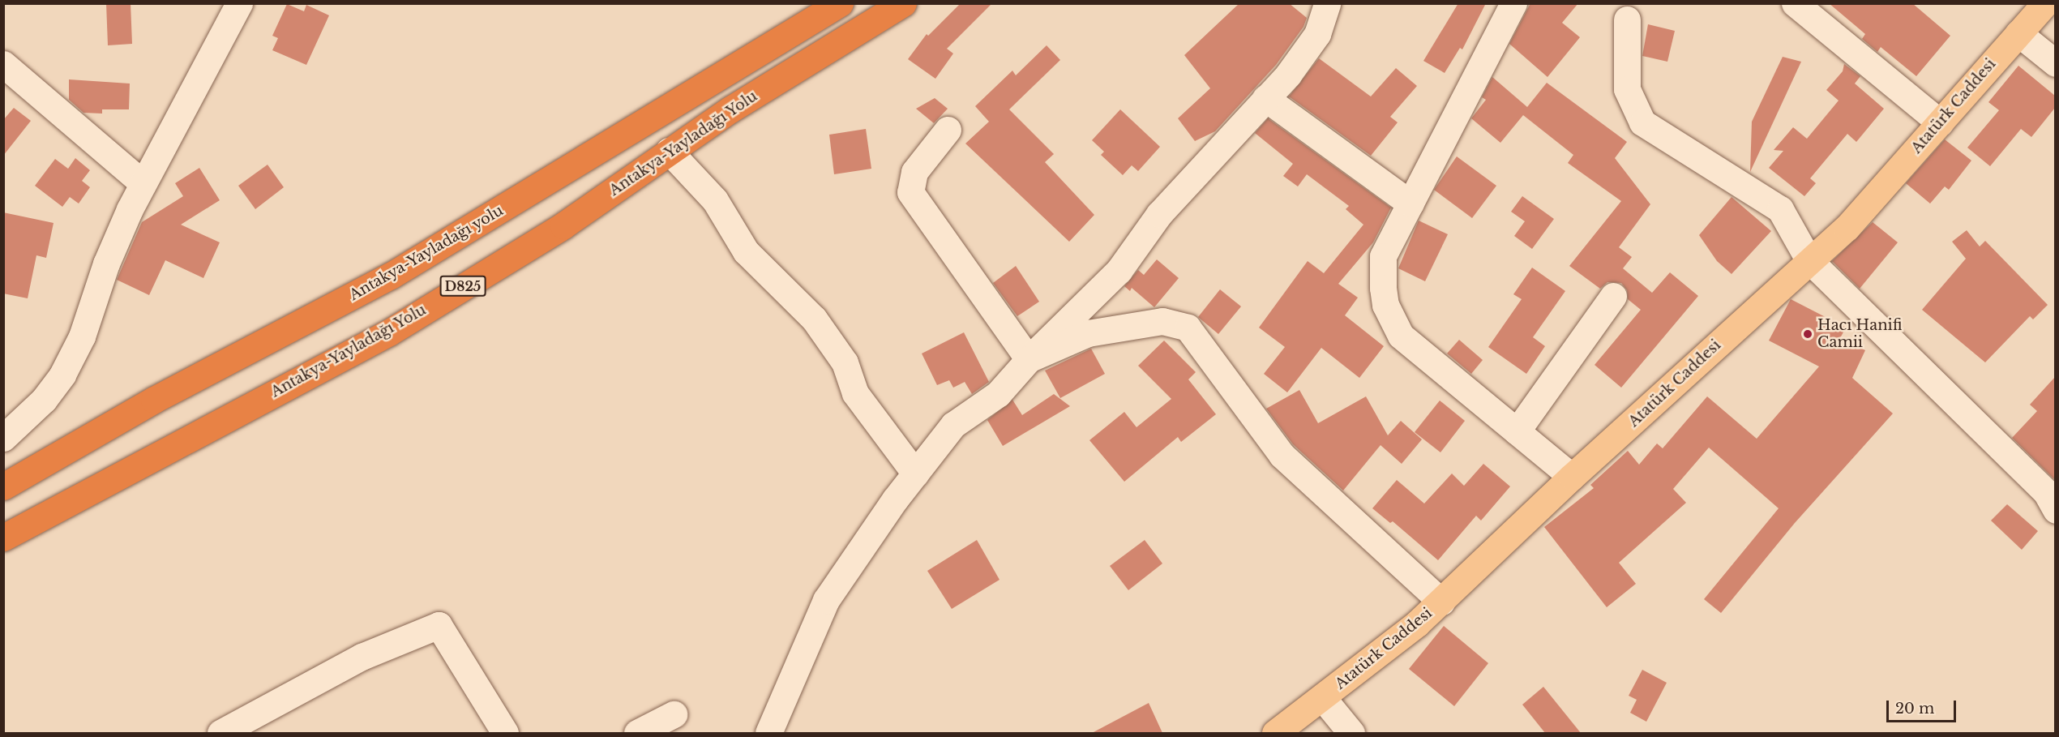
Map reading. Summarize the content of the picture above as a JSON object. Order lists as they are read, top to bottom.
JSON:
{
  "streets": {
    "highway": ["Antakya-Yayladağı Yolu", "Antakya-Yayladağı yolu", "D825"],
    "main road": ["Atatürk Caddesi"]
  },
  "places": ["Hacı Hanifi Camii"],
  "scale_bar": "20 m"
}
